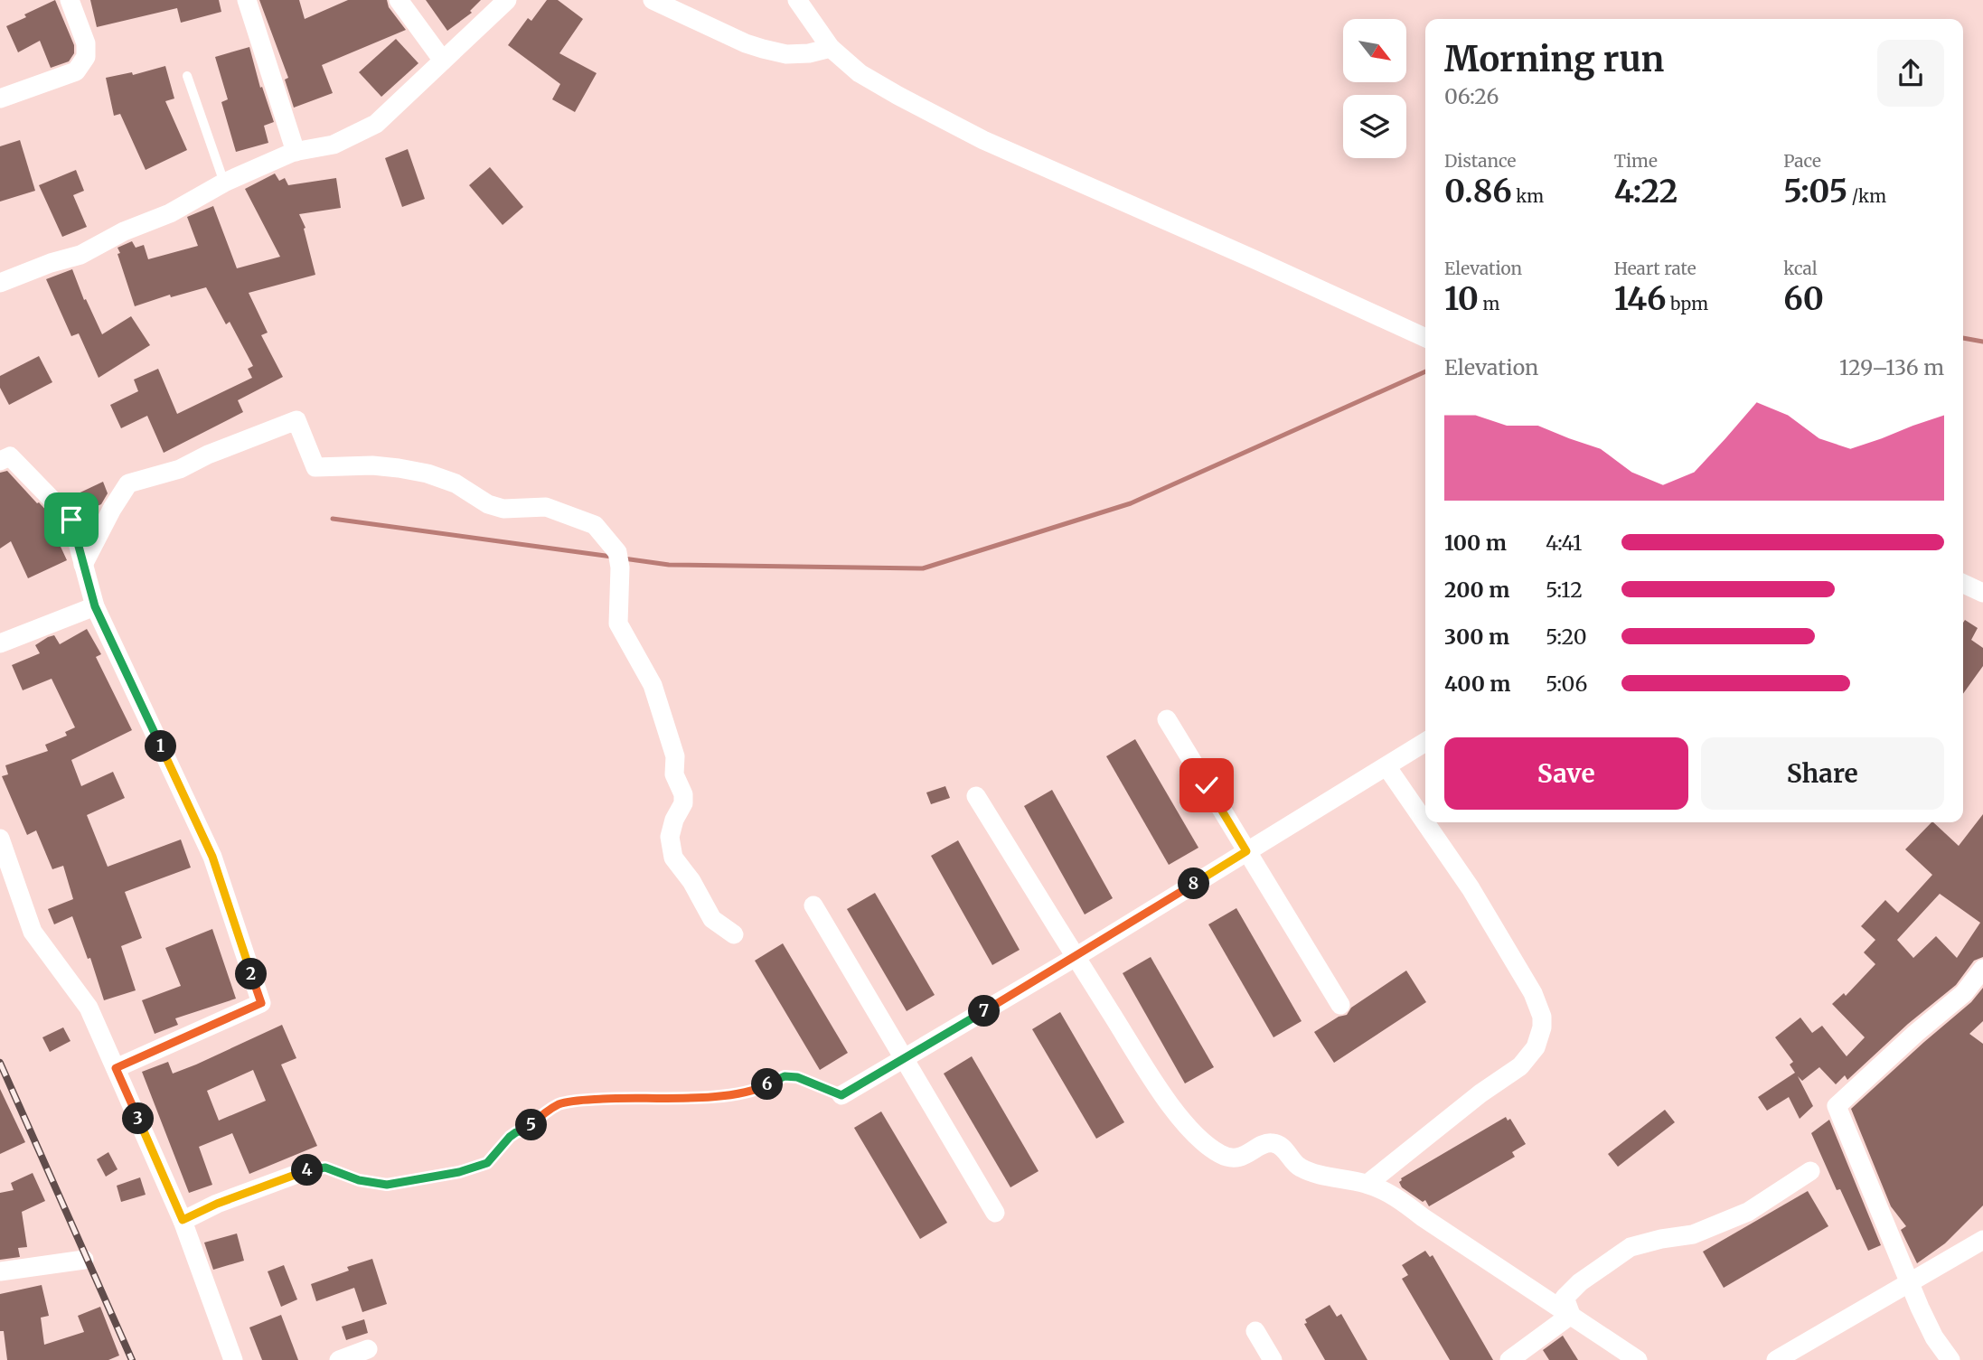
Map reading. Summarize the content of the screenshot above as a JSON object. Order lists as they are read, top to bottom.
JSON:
{
  "north": "bottom right",
  "page": {
    "heading": ["Morning run", "06:26"],
    "stats": [
      ["Distance", "0.86 km"],
      ["Time", "4:22"],
      ["Pace", "5:05 /km"],
      ["Elevation", "10 m"],
      ["Heart rate", "146 bpm"],
      ["kcal", "60"]
    ],
    "chart": ["Elevation", "129–136 m"],
    "list": [
      {
        "name": "100 m",
        "note": "4:41"
      },
      {
        "name": "200 m",
        "note": "5:12"
      },
      {
        "name": "300 m",
        "note": "5:20"
      },
      {
        "name": "400 m",
        "note": "5:06"
      }
    ],
    "buttons": ["Save", "Share"],
    "pins": [
      "1",
      "8",
      "2",
      "7",
      "6",
      "3",
      "5",
      "4"
    ]
  }
}
